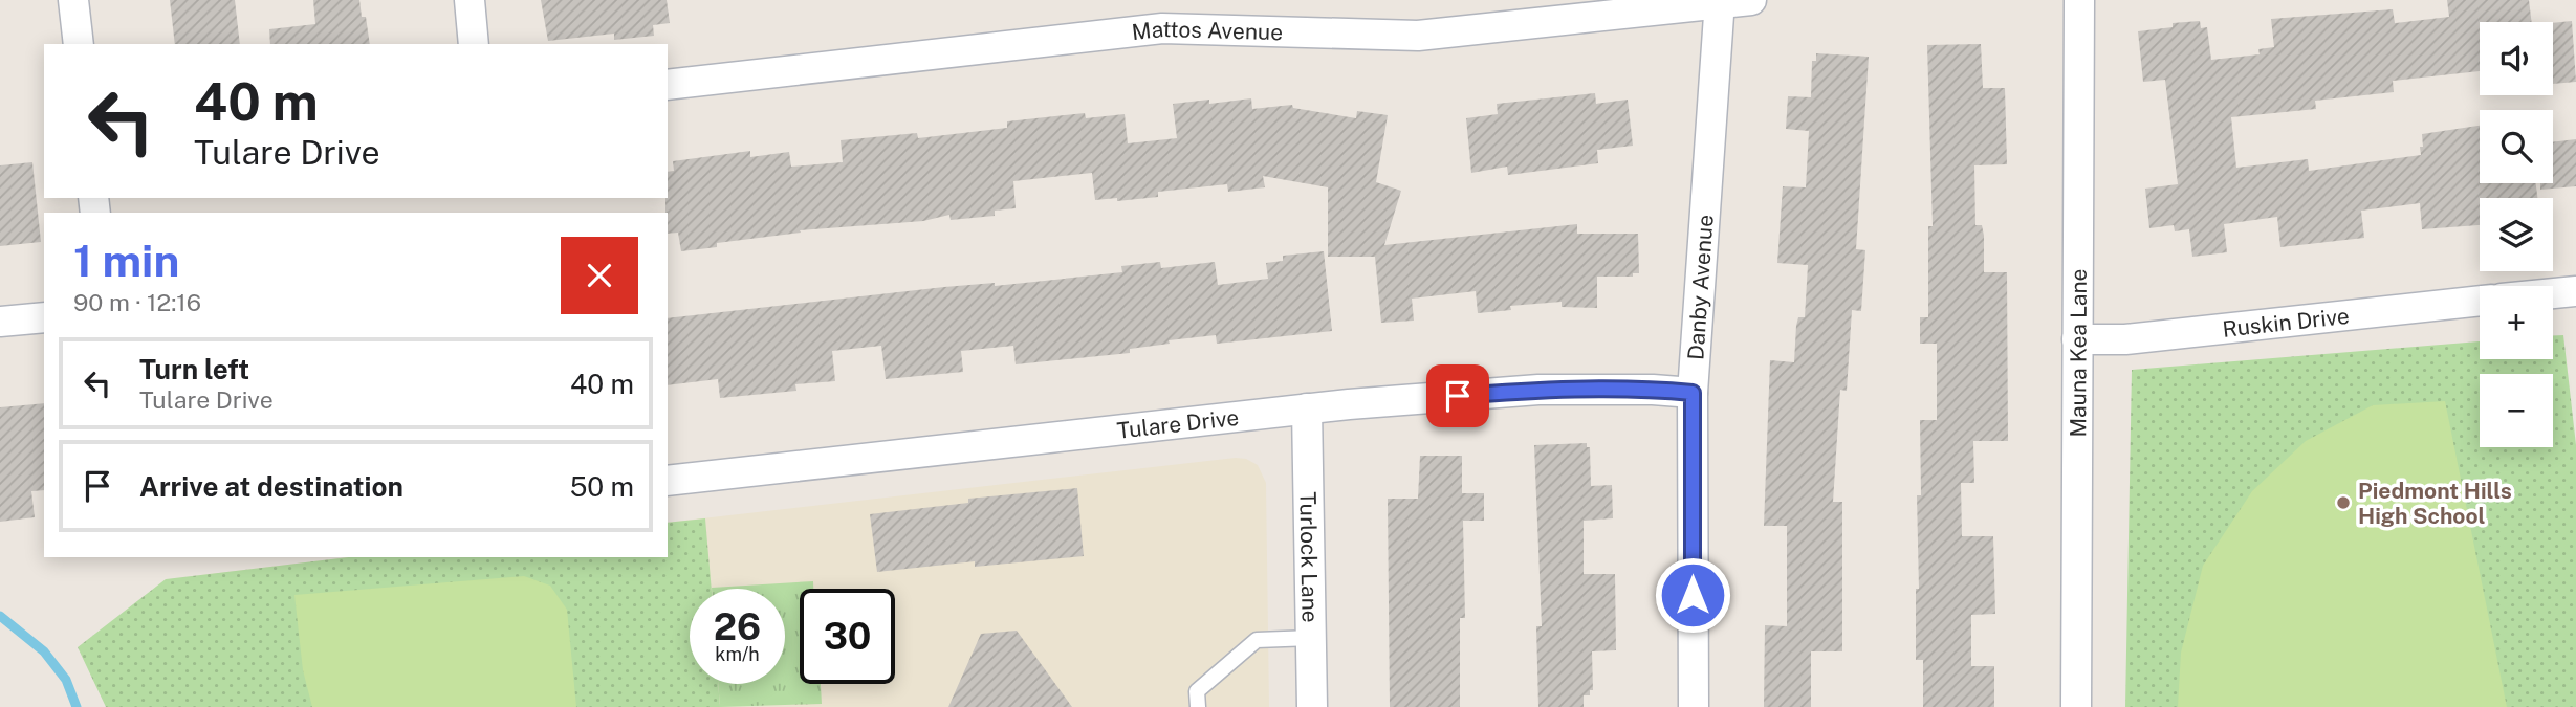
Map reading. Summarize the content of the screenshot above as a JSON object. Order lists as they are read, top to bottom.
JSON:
{
  "streets": {
    "street": [
      "Mattos Avenue",
      "Danby Avenue",
      "Ruskin Drive",
      "Mauna Kea Lane",
      "Tulare Drive",
      "Turlock Lane"
    ]
  },
  "crossings": [
    ["Mattos Avenue", "Danby Avenue"],
    ["Danby Avenue", "Tulare Drive"],
    ["Ruskin Drive", "Mauna Kea Lane"],
    ["Tulare Drive", "Turlock Lane"]
  ],
  "places": ["Piedmont Hills High School"],
  "page": {
    "map_buttons": ["+", "−"],
    "turn": ["40 m", "Tulare Drive"],
    "heading": ["1 min", "90 m · 12:16"],
    "list": [
      {
        "name": "Turn left",
        "note": "Tulare Drive",
        "value": "40 m"
      },
      {
        "name": "Arrive at destination",
        "value": "50 m"
      }
    ],
    "speed": "26 km/h",
    "limit": "30"
  }
}
